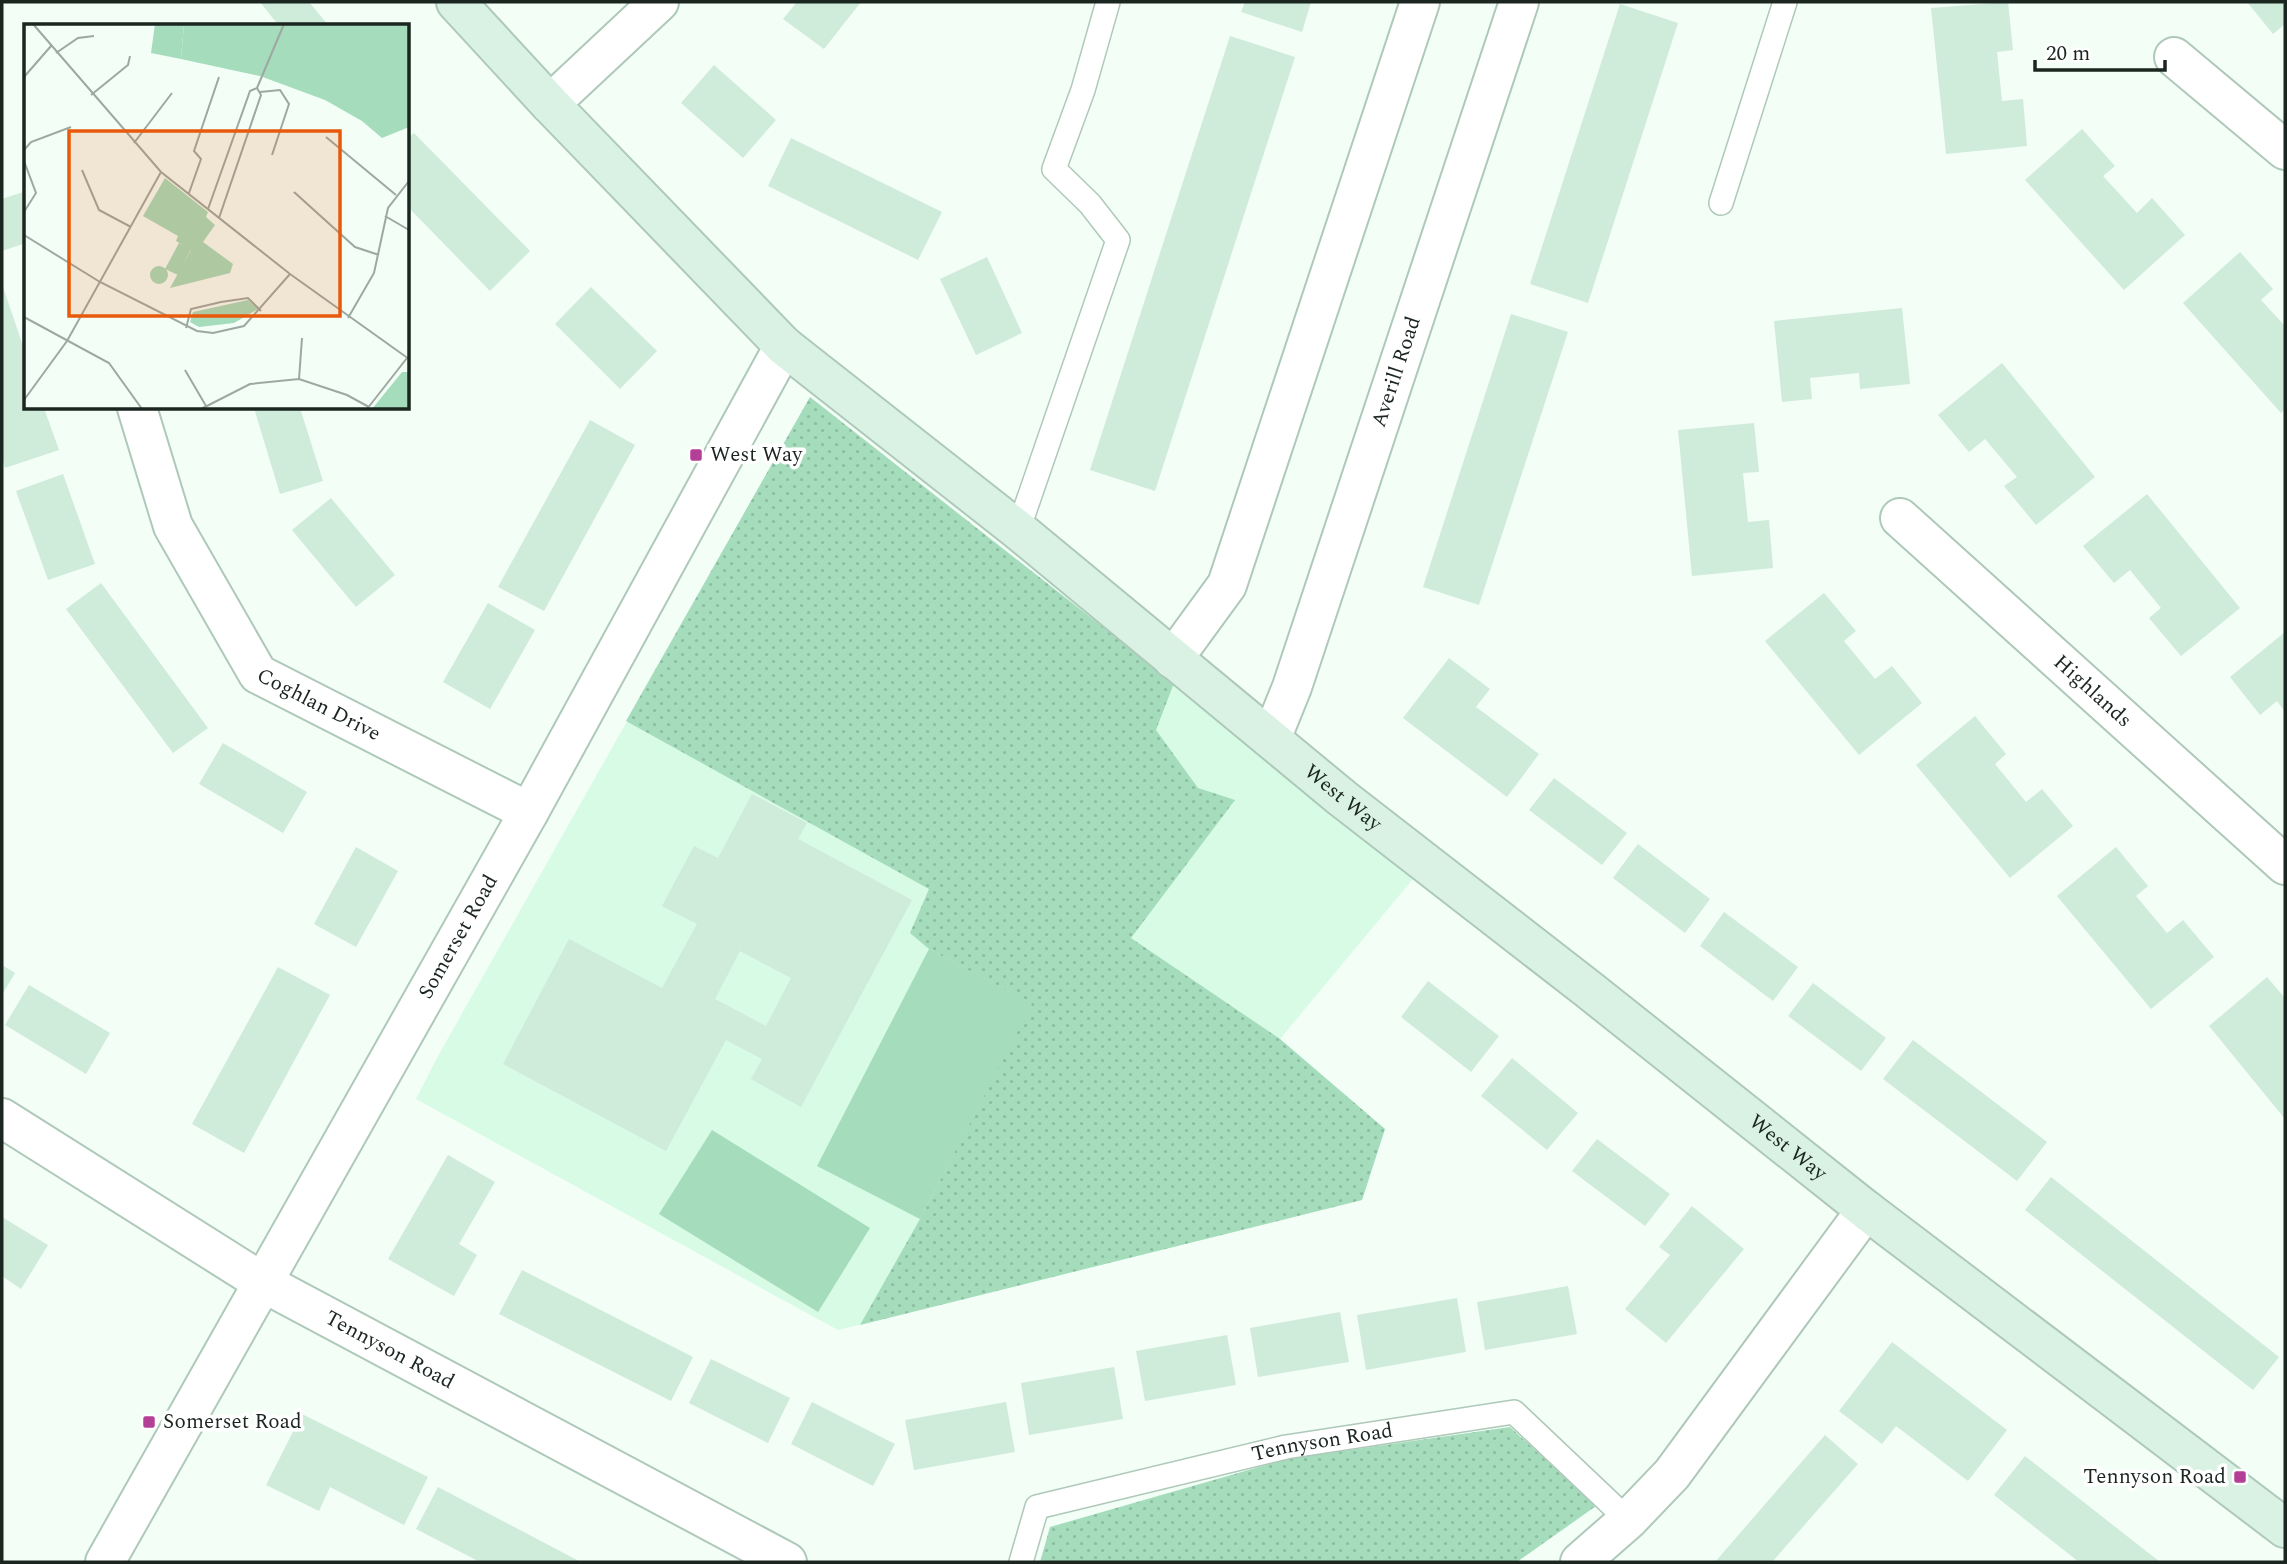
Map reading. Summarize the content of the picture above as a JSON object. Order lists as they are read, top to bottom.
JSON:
{
  "streets": {
    "street": [
      "Averill Road",
      "Highlands",
      "Coghlan Drive",
      "West Way",
      "Somerset Road",
      "Tennyson Road"
    ]
  },
  "crossings": [
    ["Averill Road", "West Way"],
    ["Coghlan Drive", "Somerset Road"],
    ["West Way", "Somerset Road"],
    ["Somerset Road", "Tennyson Road"]
  ],
  "places": {
    "transit": ["West Way", "Somerset Road", "Tennyson Road"]
  },
  "scale_bar": "20 m"
}
